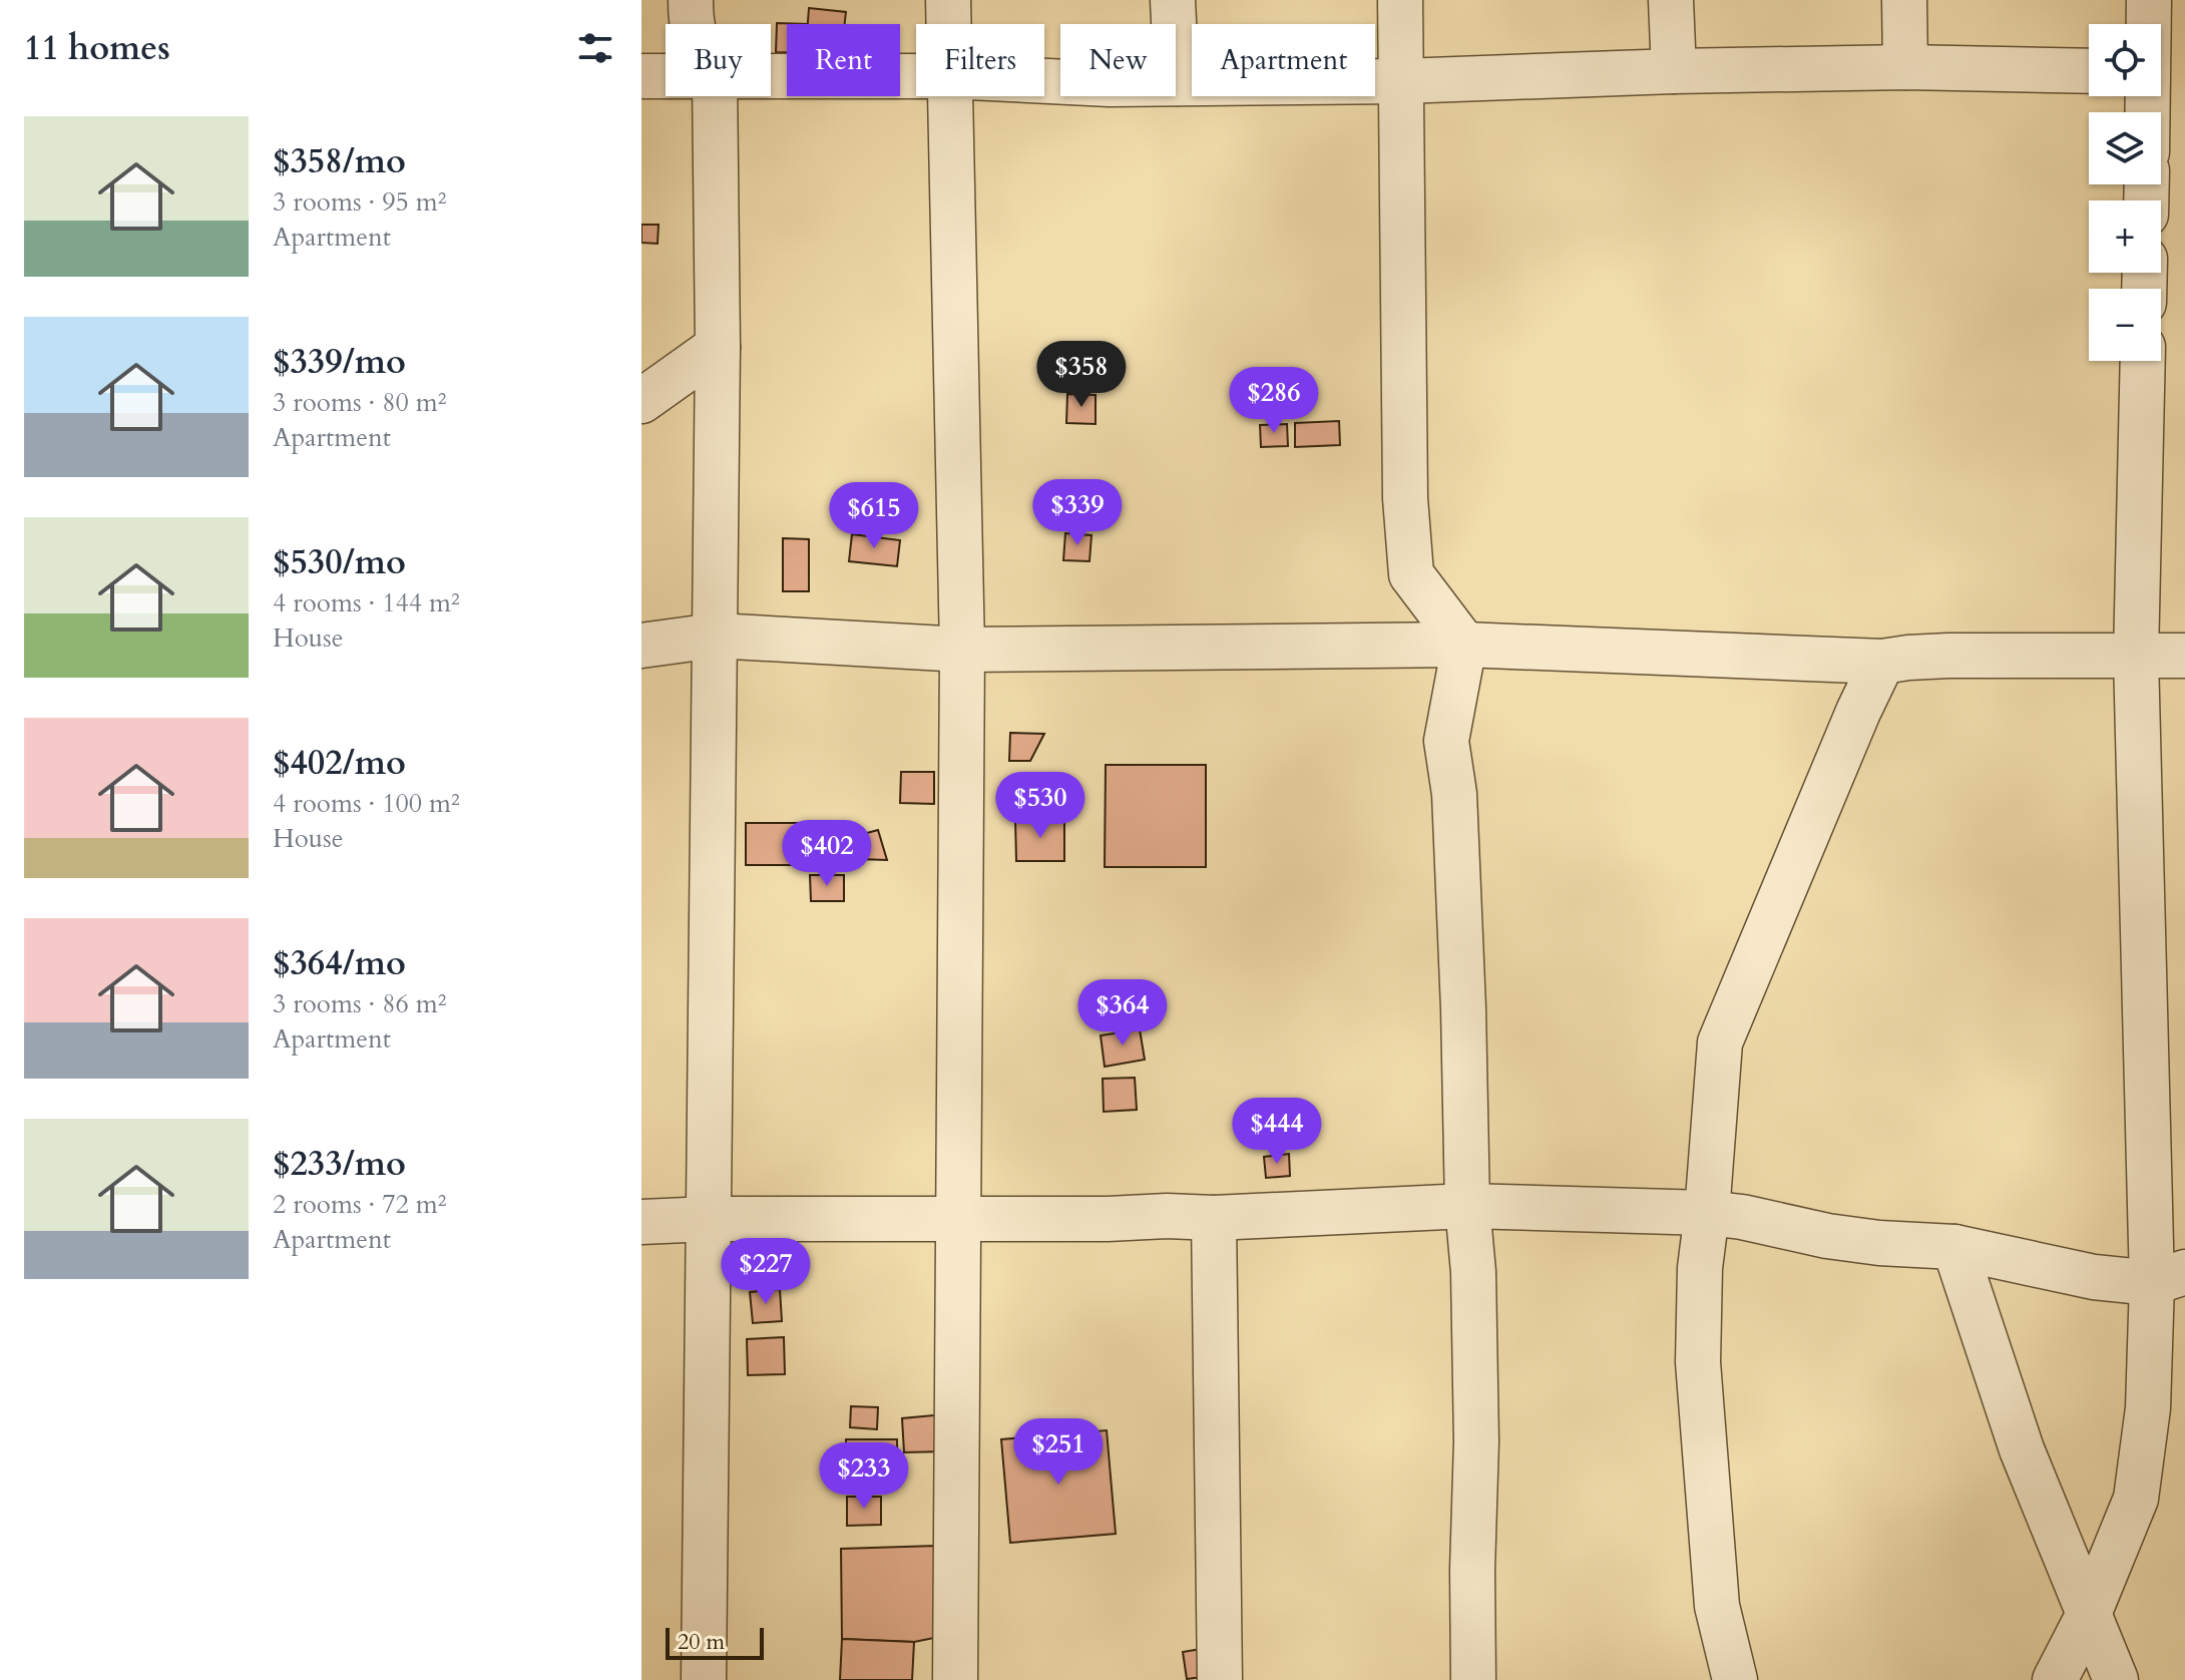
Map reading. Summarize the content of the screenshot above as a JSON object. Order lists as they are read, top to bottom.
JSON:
{
  "scale_bar": "20 m",
  "page": {
    "heading": "11 homes",
    "map_buttons": ["+", "−"],
    "chip": [
      "Buy",
      "Rent",
      "Filters",
      "New",
      "Apartment"
    ],
    "list": [
      {
        "name": "$358/mo",
        "note": "3 rooms · 95 m² · Apartment"
      },
      {
        "name": "$339/mo",
        "note": "3 rooms · 80 m² · Apartment"
      },
      {
        "name": "$530/mo",
        "note": "4 rooms · 144 m² · House"
      },
      {
        "name": "$402/mo",
        "note": "4 rooms · 100 m² · House"
      },
      {
        "name": "$364/mo",
        "note": "3 rooms · 86 m² · Apartment"
      },
      {
        "name": "$233/mo",
        "note": "2 rooms · 72 m² · Apartment"
      }
    ],
    "price": [
      "$358",
      "$286",
      "$339",
      "$615",
      "$530",
      "$402",
      "$364",
      "$444",
      "$227",
      "$251",
      "$233"
    ],
    "scale": "20 m"
  }
}
